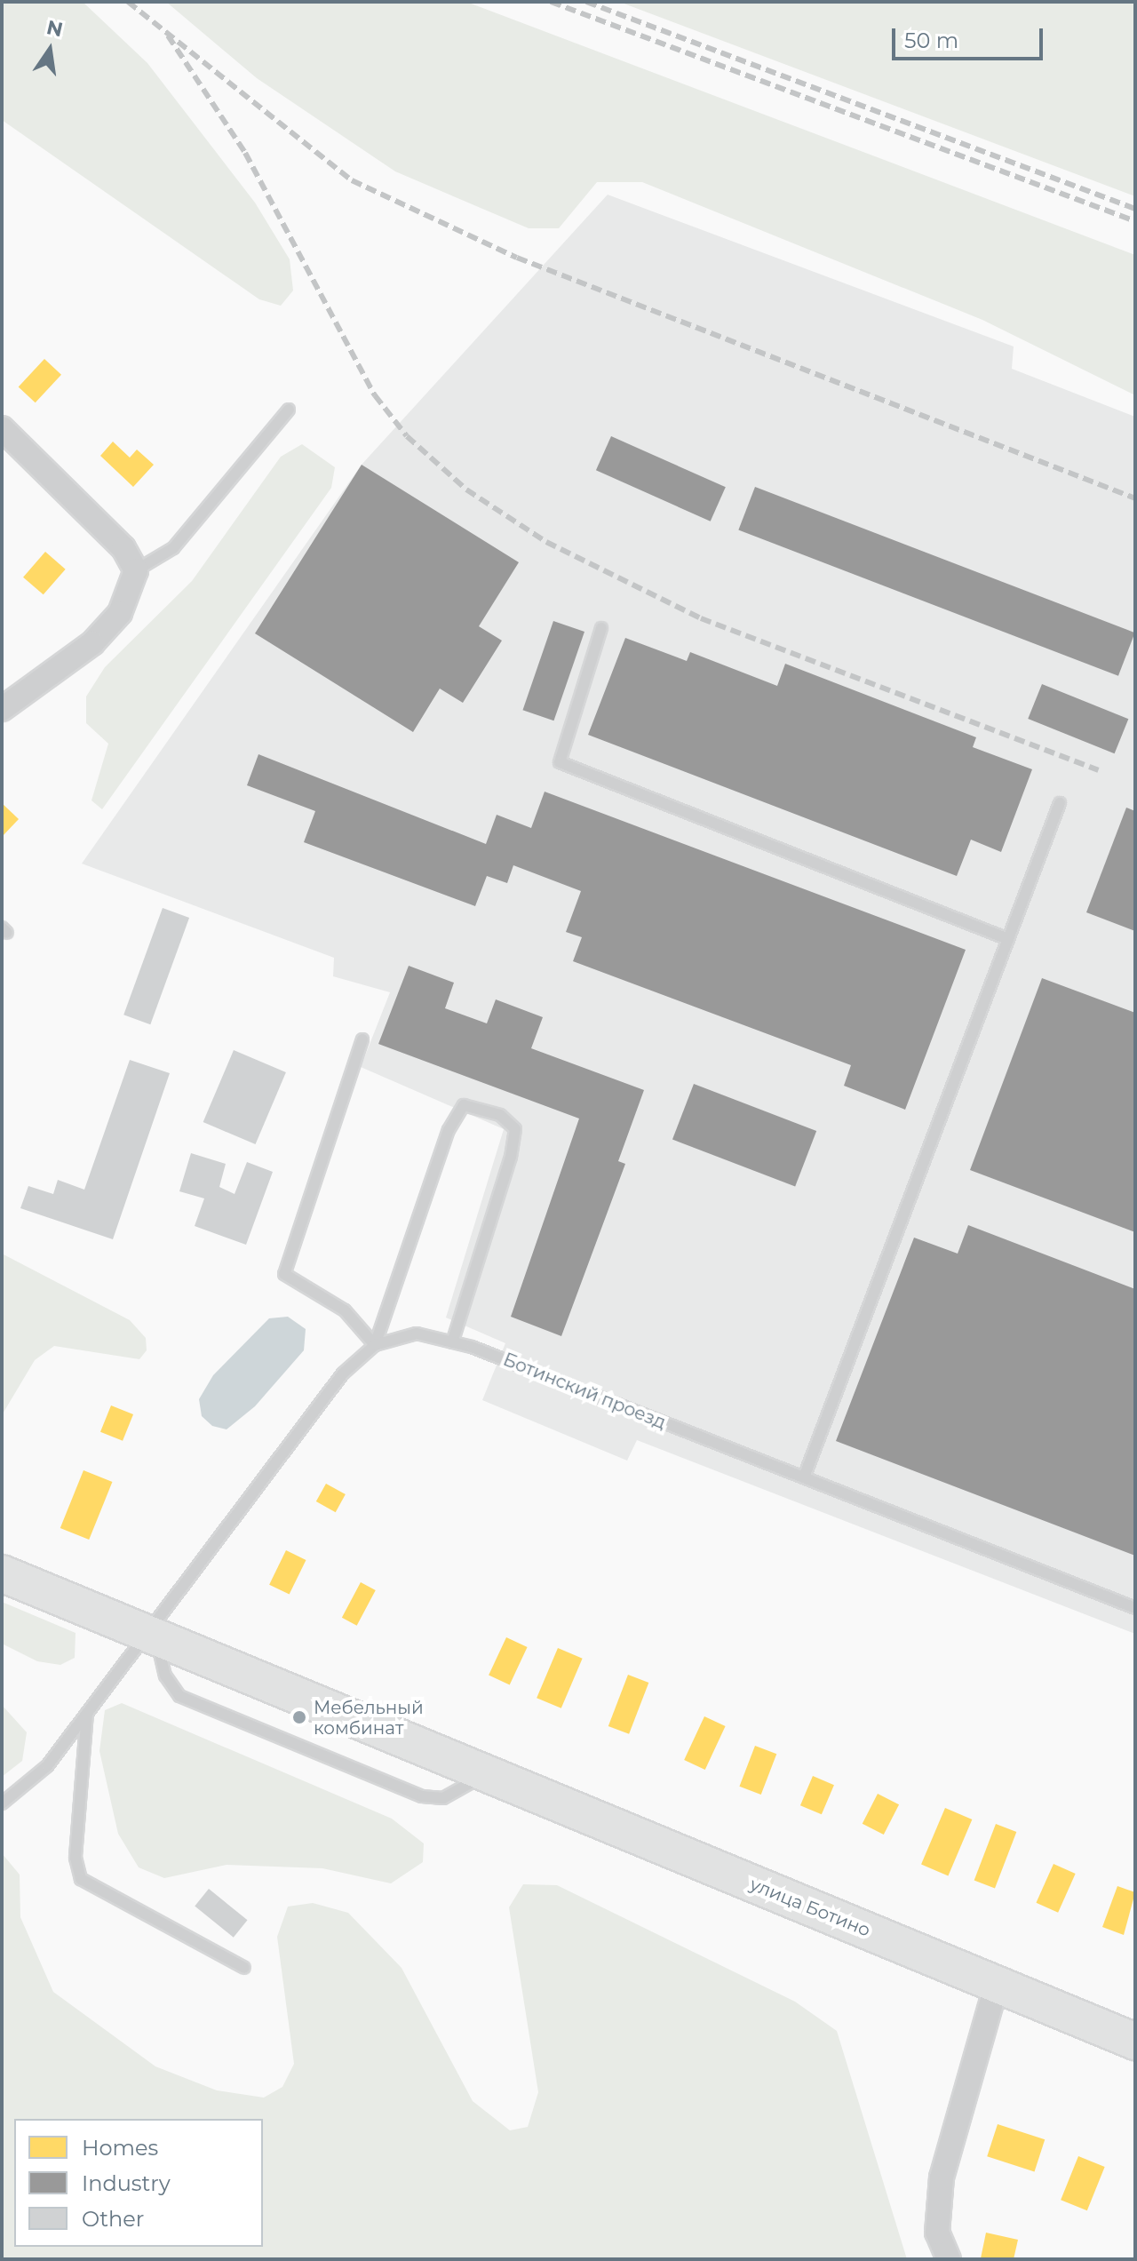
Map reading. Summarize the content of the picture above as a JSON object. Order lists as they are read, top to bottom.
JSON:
{
  "streets": {
    "main road": ["улица Ботино"],
    "lane": ["Ботинский проезд"]
  },
  "crossings": [
    ["Ботинский проезд", "улица Ботино"]
  ],
  "places": ["Мебельный комбинат"],
  "legend": ["Homes", "Industry", "Other"],
  "scale_bar": "50 m",
  "north": "top"
}
